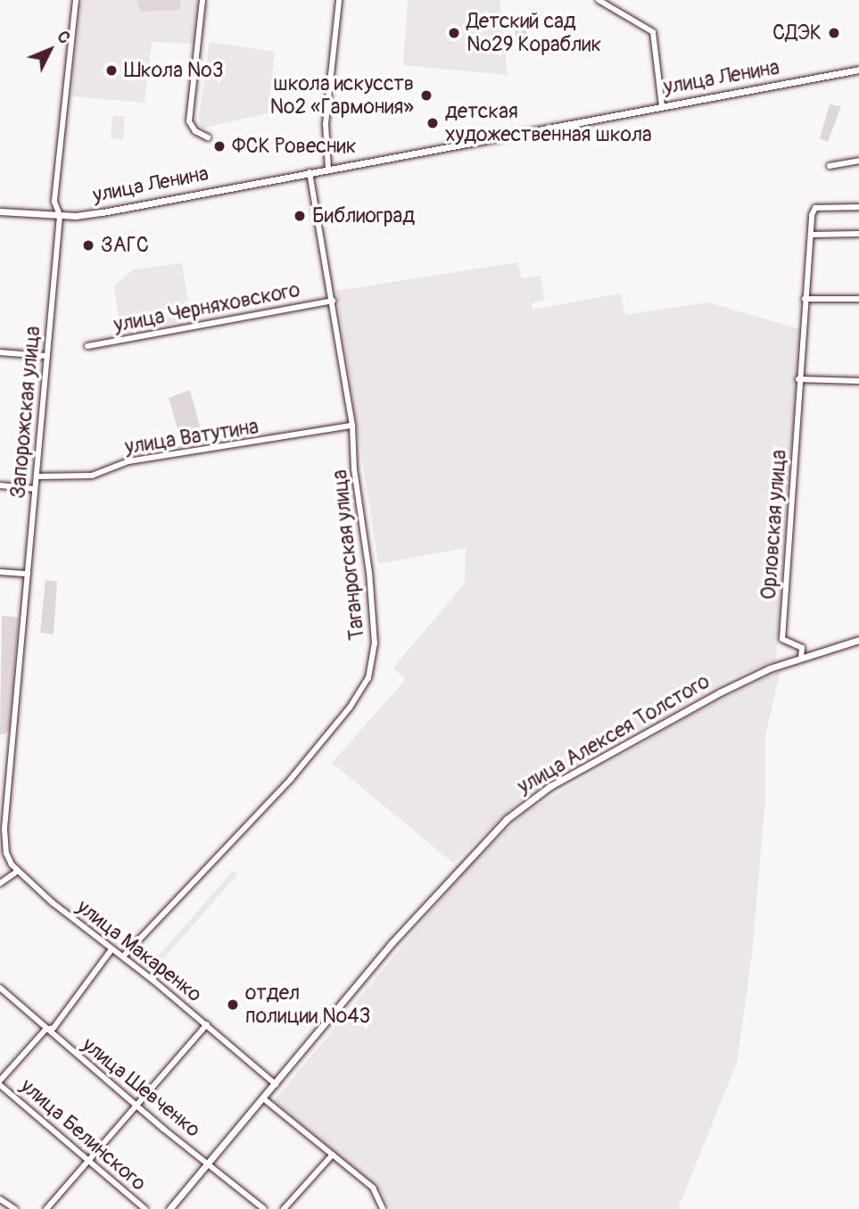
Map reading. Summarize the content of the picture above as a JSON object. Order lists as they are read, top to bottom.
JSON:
{
  "streets": {
    "street": [
      "улица Ленина",
      "улица Черняховского",
      "Запорожская улица",
      "улица Ватутина",
      "Орловская улица",
      "Таганрогская улица",
      "улица Алексея Толстого",
      "улица Макаренко",
      "улица Шевченко",
      "улица Белинского"
    ]
  },
  "crossings": [
    ["улица Ленина", "Запорожская улица"],
    ["улица Ленина", "Таганрогская улица"],
    ["улица Черняховского", "Таганрогская улица"],
    ["Запорожская улица", "улица Ватутина"],
    ["Запорожская улица", "улица Макаренко"],
    ["улица Ватутина", "Таганрогская улица"],
    ["Орловская улица", "улица Алексея Толстого"],
    ["Таганрогская улица", "улица Макаренко"],
    ["улица Алексея Толстого", "улица Макаренко"],
    ["улица Алексея Толстого", "улица Шевченко"]
  ],
  "places": [
    "Детский сад №29 Кораблик",
    "СДЭК",
    "Школа №3",
    "школа искусств №2 «Гармония»",
    "детская художественная школа",
    "ФСК Ровесник",
    "Библиоград",
    "ЗАГС",
    "отдел полиции №43"
  ],
  "north": "top right"
}
